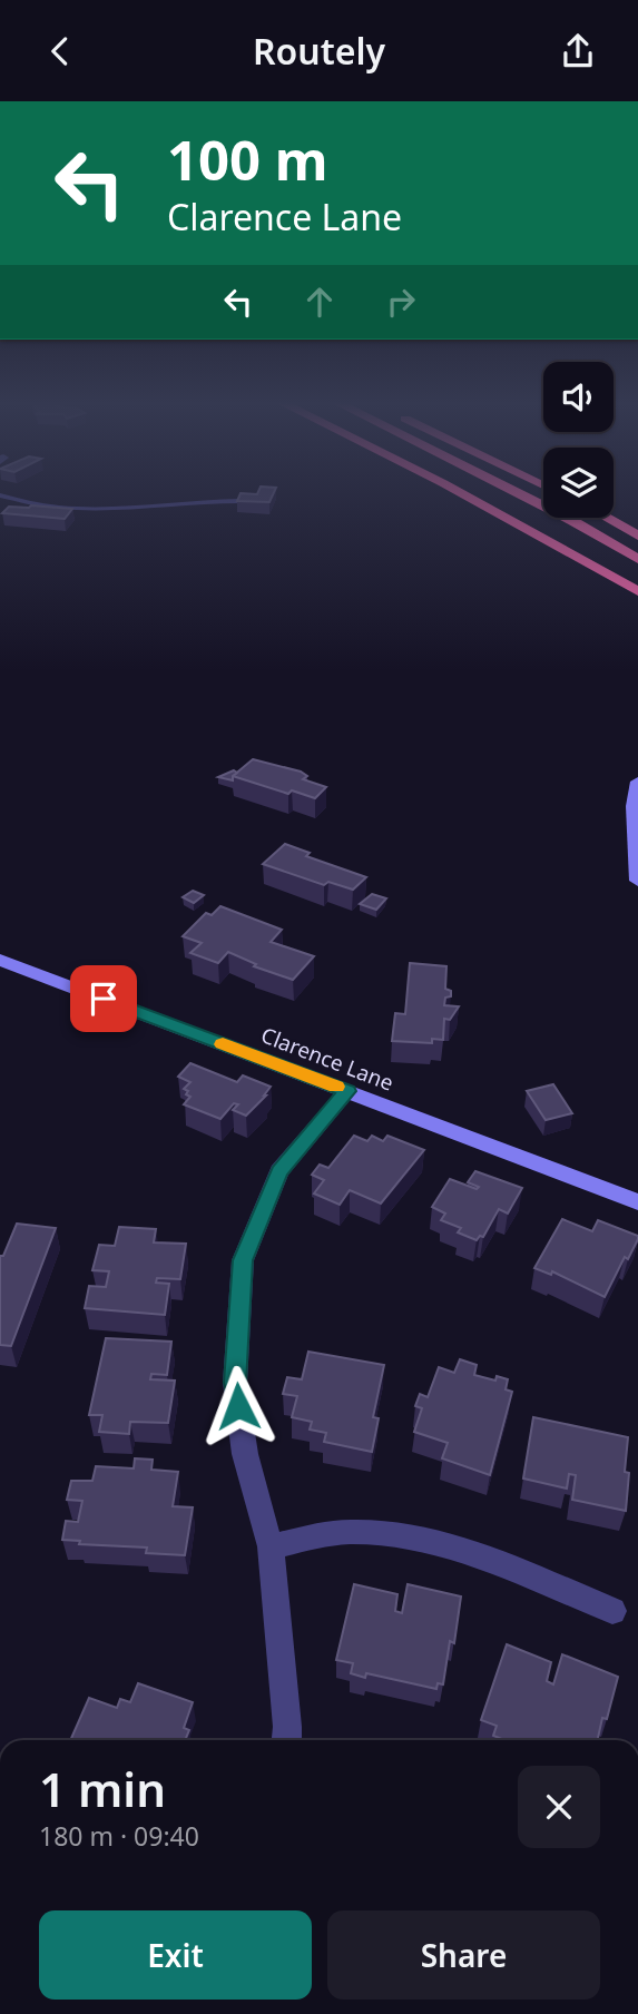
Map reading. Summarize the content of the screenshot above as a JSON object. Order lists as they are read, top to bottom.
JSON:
{
  "streets": {
    "street": ["Clarence Lane"]
  },
  "page": {
    "header": "Routely",
    "turn": ["100 m", "Clarence Lane"],
    "heading": ["1 min", "180 m · 09:40"],
    "buttons": ["Exit", "Share"]
  }
}
